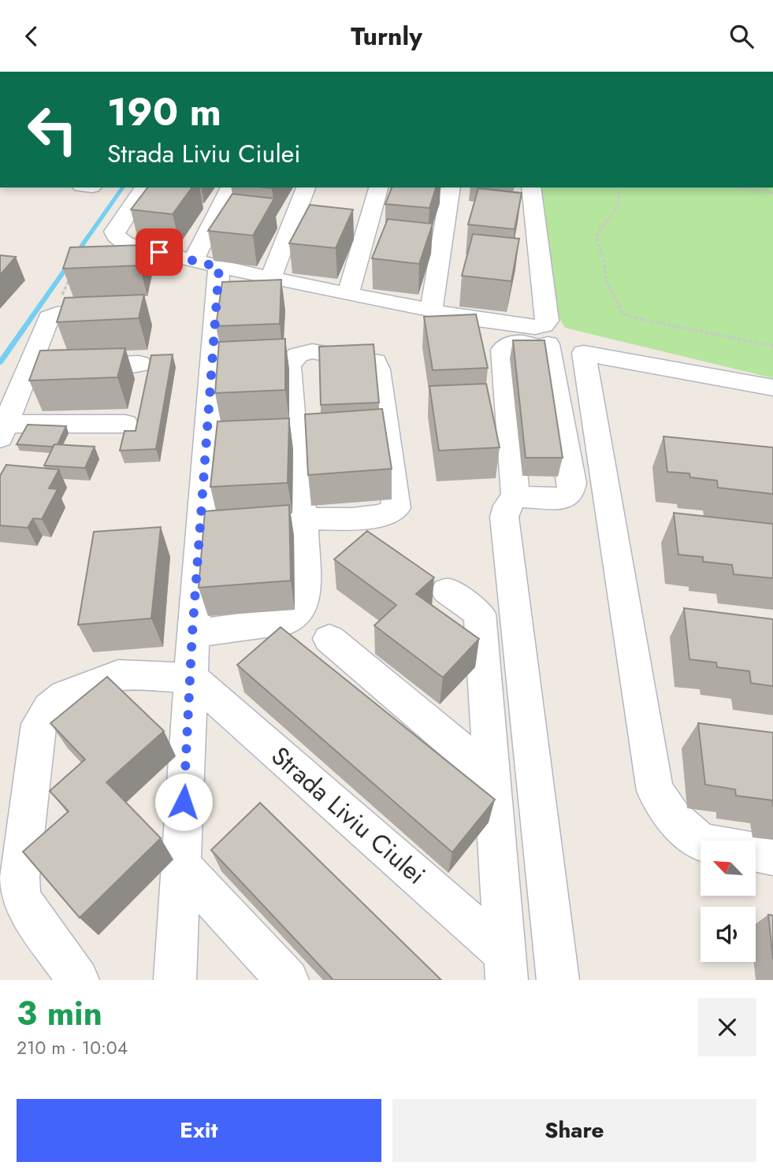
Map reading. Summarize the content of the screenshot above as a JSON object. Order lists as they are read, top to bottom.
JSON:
{
  "streets": {
    "street": ["Strada Liviu Ciulei"]
  },
  "north": "top left",
  "page": {
    "header": "Turnly",
    "turn": ["190 m", "Strada Liviu Ciulei"],
    "heading": ["3 min", "210 m · 10:04"],
    "buttons": ["Exit", "Share"]
  }
}
